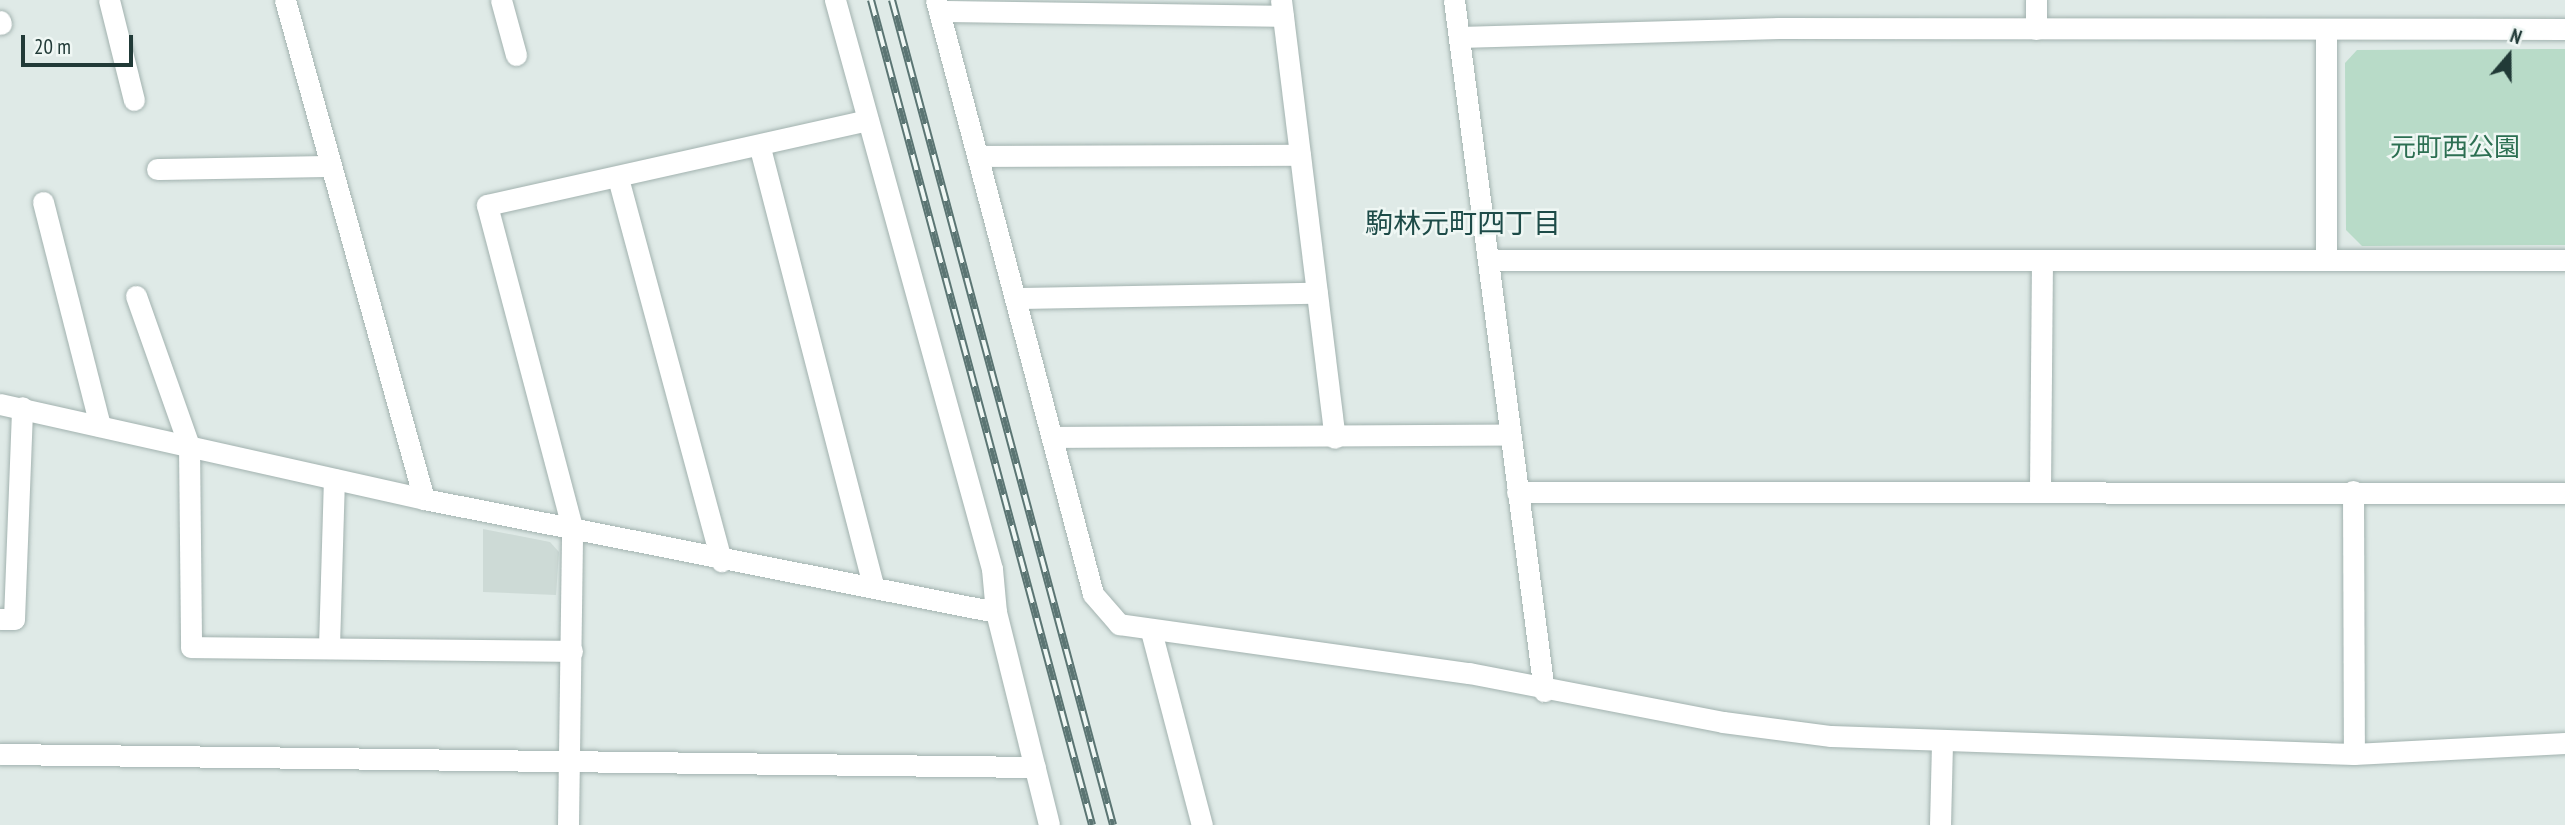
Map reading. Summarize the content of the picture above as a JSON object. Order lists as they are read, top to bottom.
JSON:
{
  "districts": ["駒林元町四丁目"],
  "parks": ["元町西公園"],
  "scale_bar": "20 m",
  "north": "top"
}
